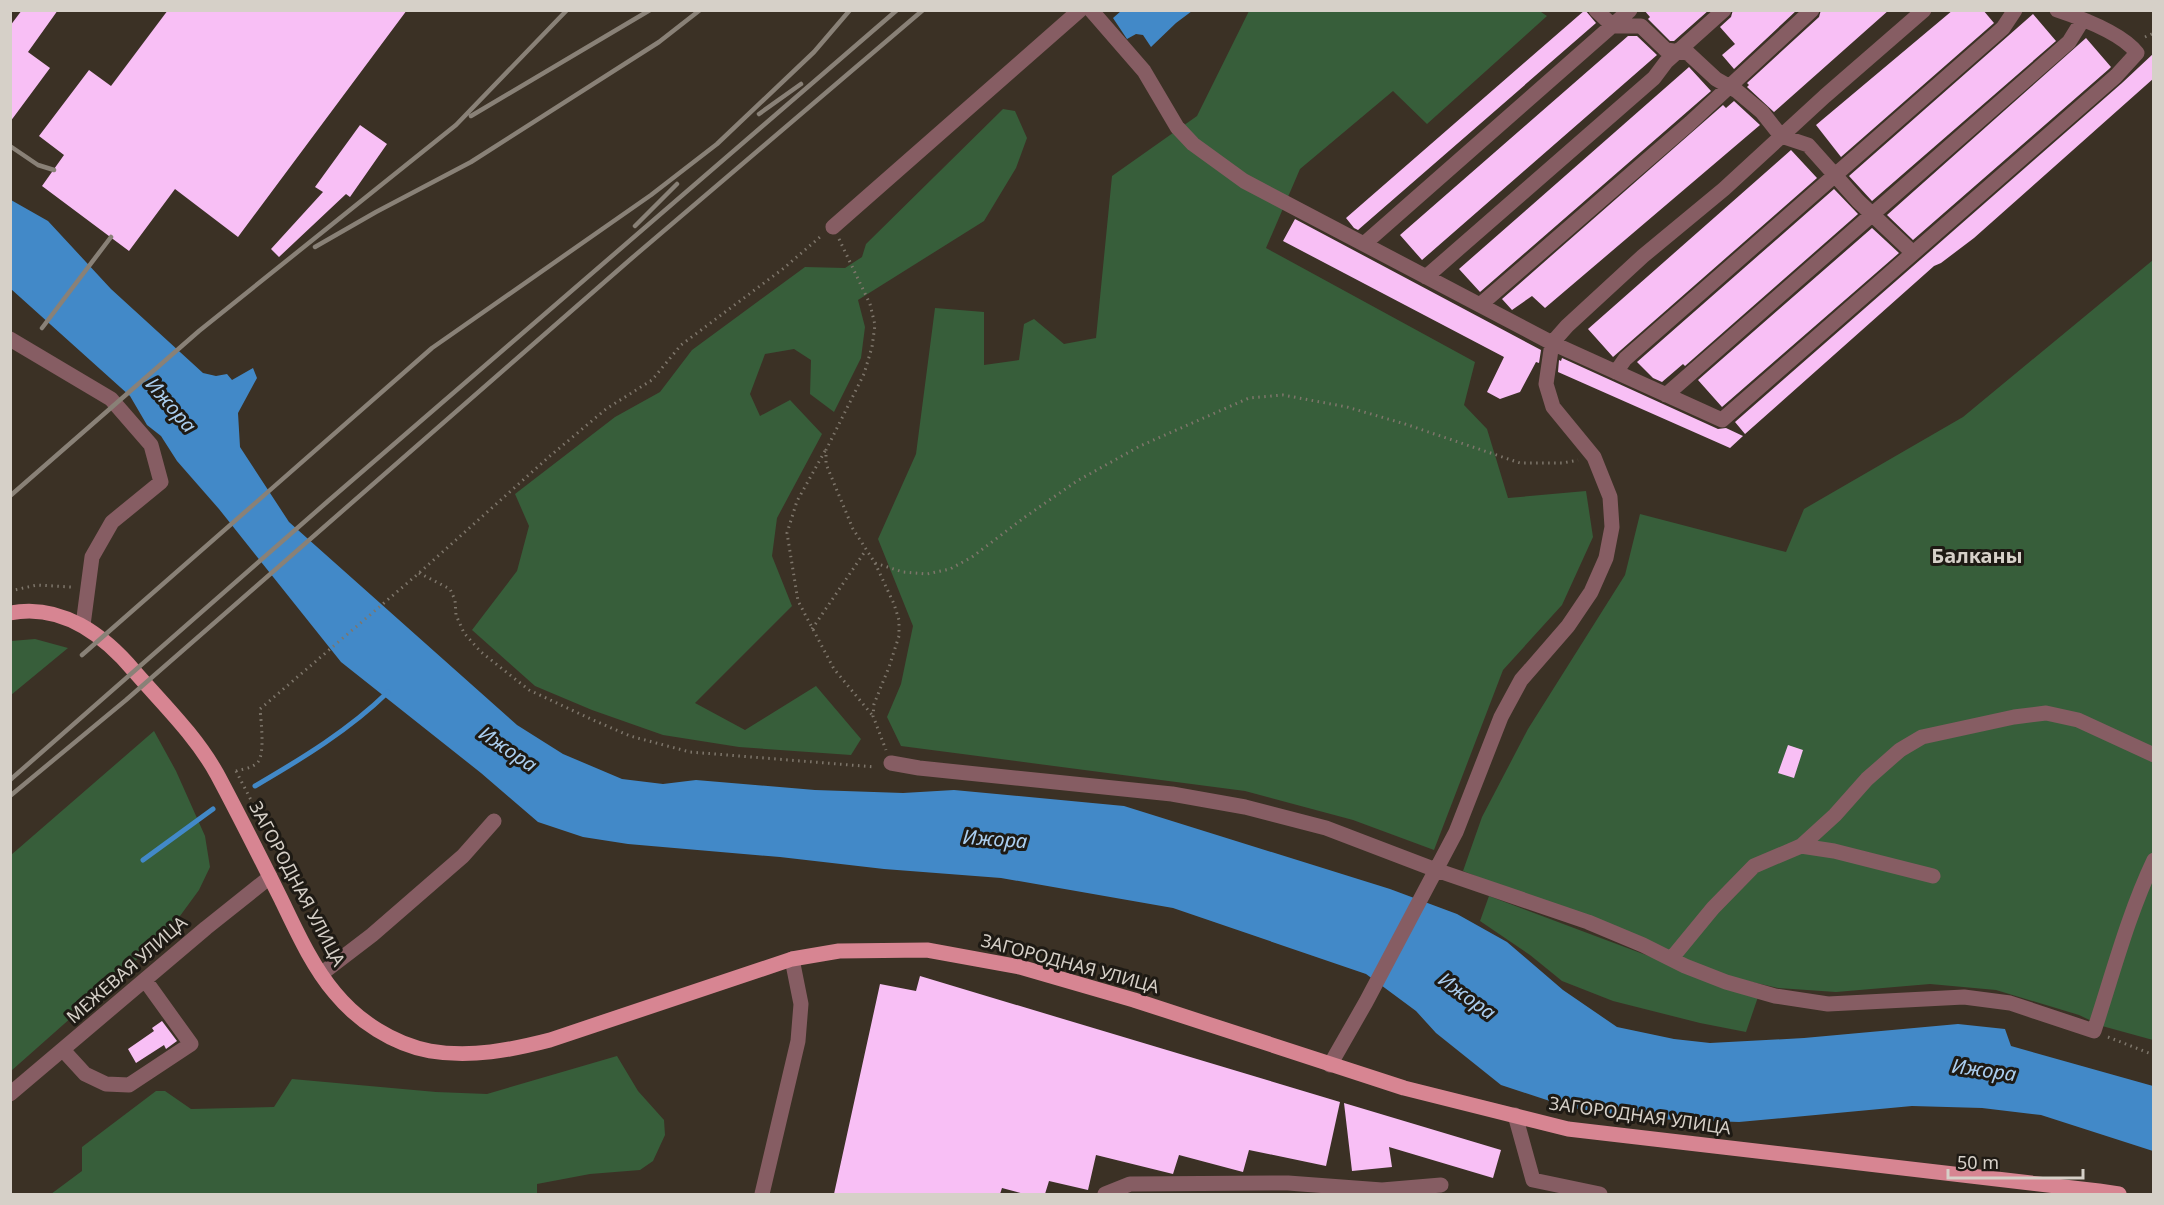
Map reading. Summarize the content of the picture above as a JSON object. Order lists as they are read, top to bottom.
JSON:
{
  "streets": {
    "main road": ["ЗАГОРОДНАЯ УЛИЦА"],
    "street": ["МЕЖЕВАЯ УЛИЦА"]
  },
  "crossings": [
    ["ЗАГОРОДНАЯ УЛИЦА", "МЕЖЕВАЯ УЛИЦА"]
  ],
  "districts": ["Балканы"],
  "water": ["Ижора"],
  "scale_bar": "50 m"
}
